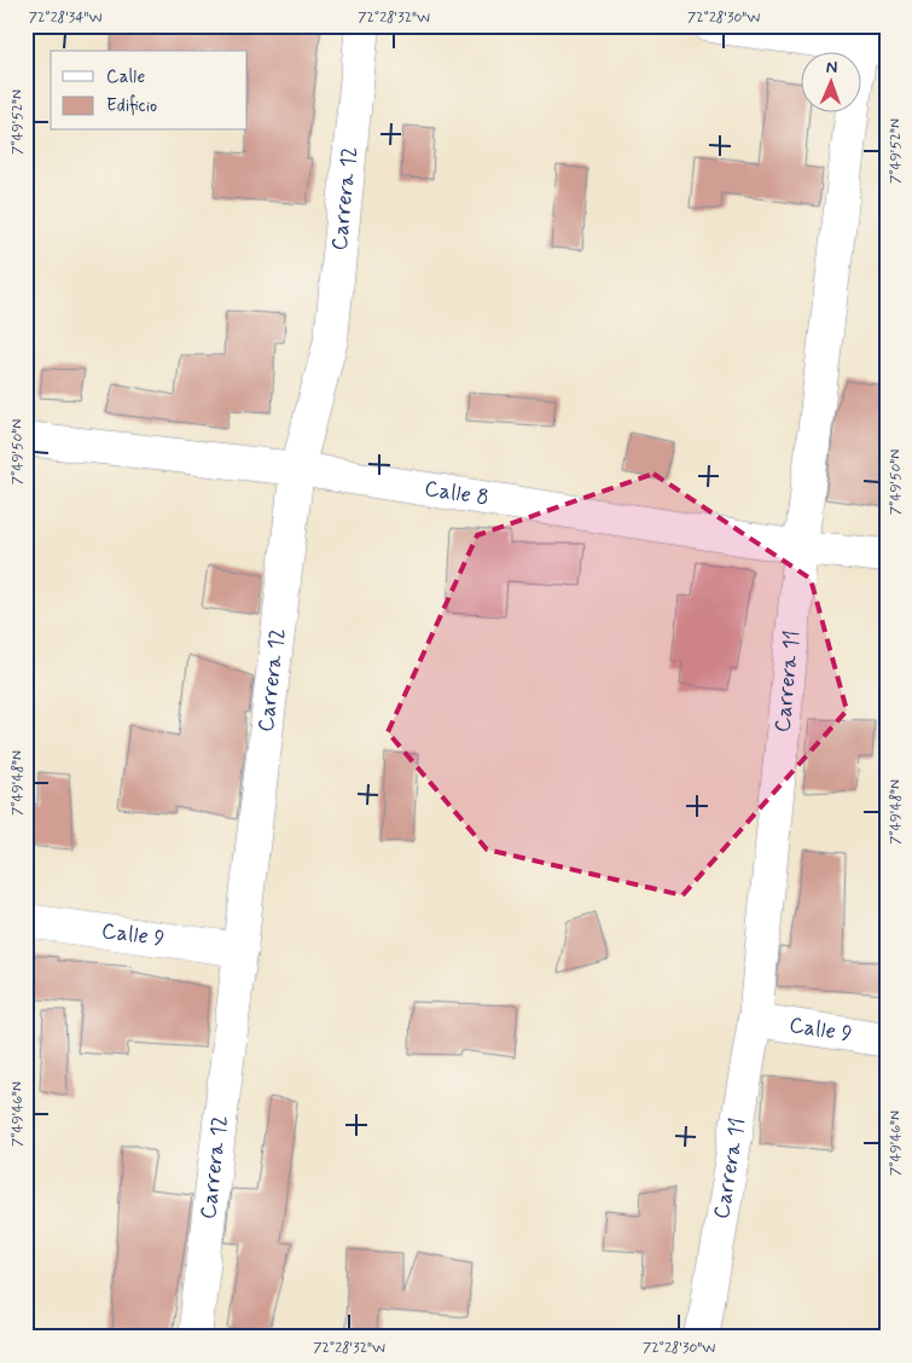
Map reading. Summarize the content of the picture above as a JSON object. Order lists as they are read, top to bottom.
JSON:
{
  "streets": {
    "street": [
      "Carrera 12",
      "Calle 8",
      "Carrera 11",
      "Calle 9"
    ]
  },
  "crossings": [
    ["Carrera 12", "Calle 8"],
    ["Carrera 12", "Calle 9"],
    ["Calle 8", "Carrera 11"],
    ["Carrera 11", "Calle 9"]
  ],
  "legend": ["Calle", "Edificio"],
  "north": "top",
  "coordinates": [
    "72°28'34\"W",
    "72°28'32\"W",
    "72°28'30\"W",
    "7°49'52\"N",
    "7°49'50\"N",
    "7°49'48\"N",
    "7°49'46\"N"
  ]
}
